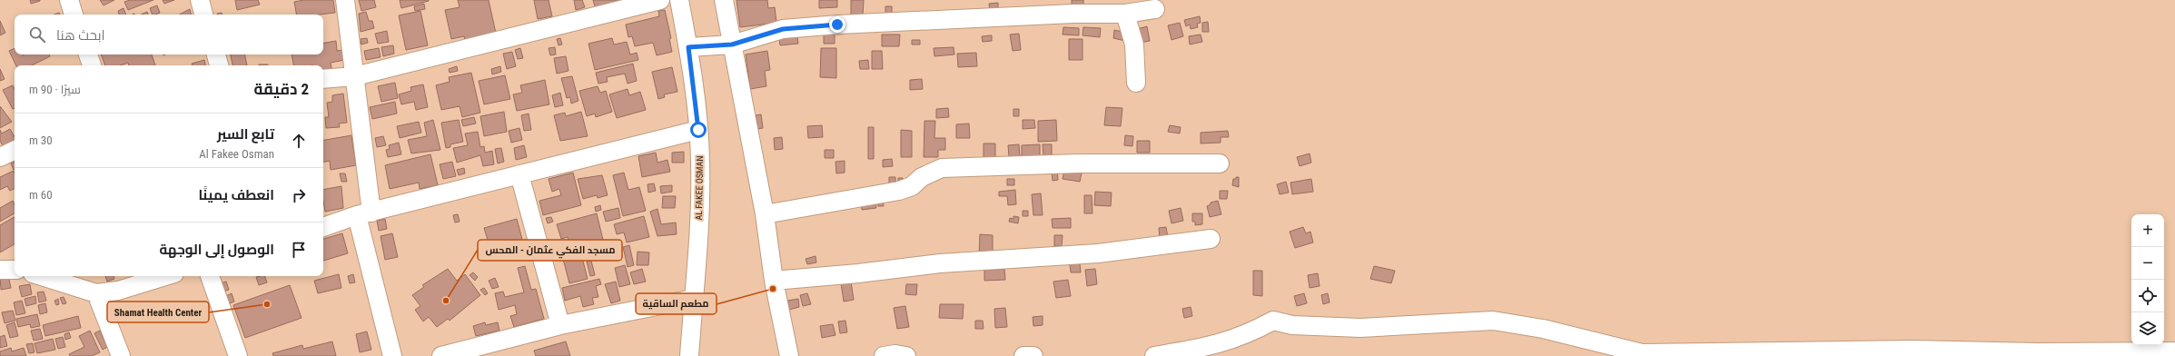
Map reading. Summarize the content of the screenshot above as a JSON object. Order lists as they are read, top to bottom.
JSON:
{
  "streets": {
    "street": ["AL FAKEE OSMAN"]
  },
  "places": ["مطعم الساقية", "مسجد الفكي عثمان - المحس", "Shamat Health Center"],
  "page": {
    "search": "ابحث هنا",
    "heading": ["2 دقيقة", "سيرًا · 90 m"],
    "list": [
      ["تابع السير", "Al Fakee Osman", "30 m"],
      ["انعطف يمينًا", "60 m"],
      "الوصول إلى الوجهة"
    ],
    "map_buttons": ["+", "−"]
  }
}
